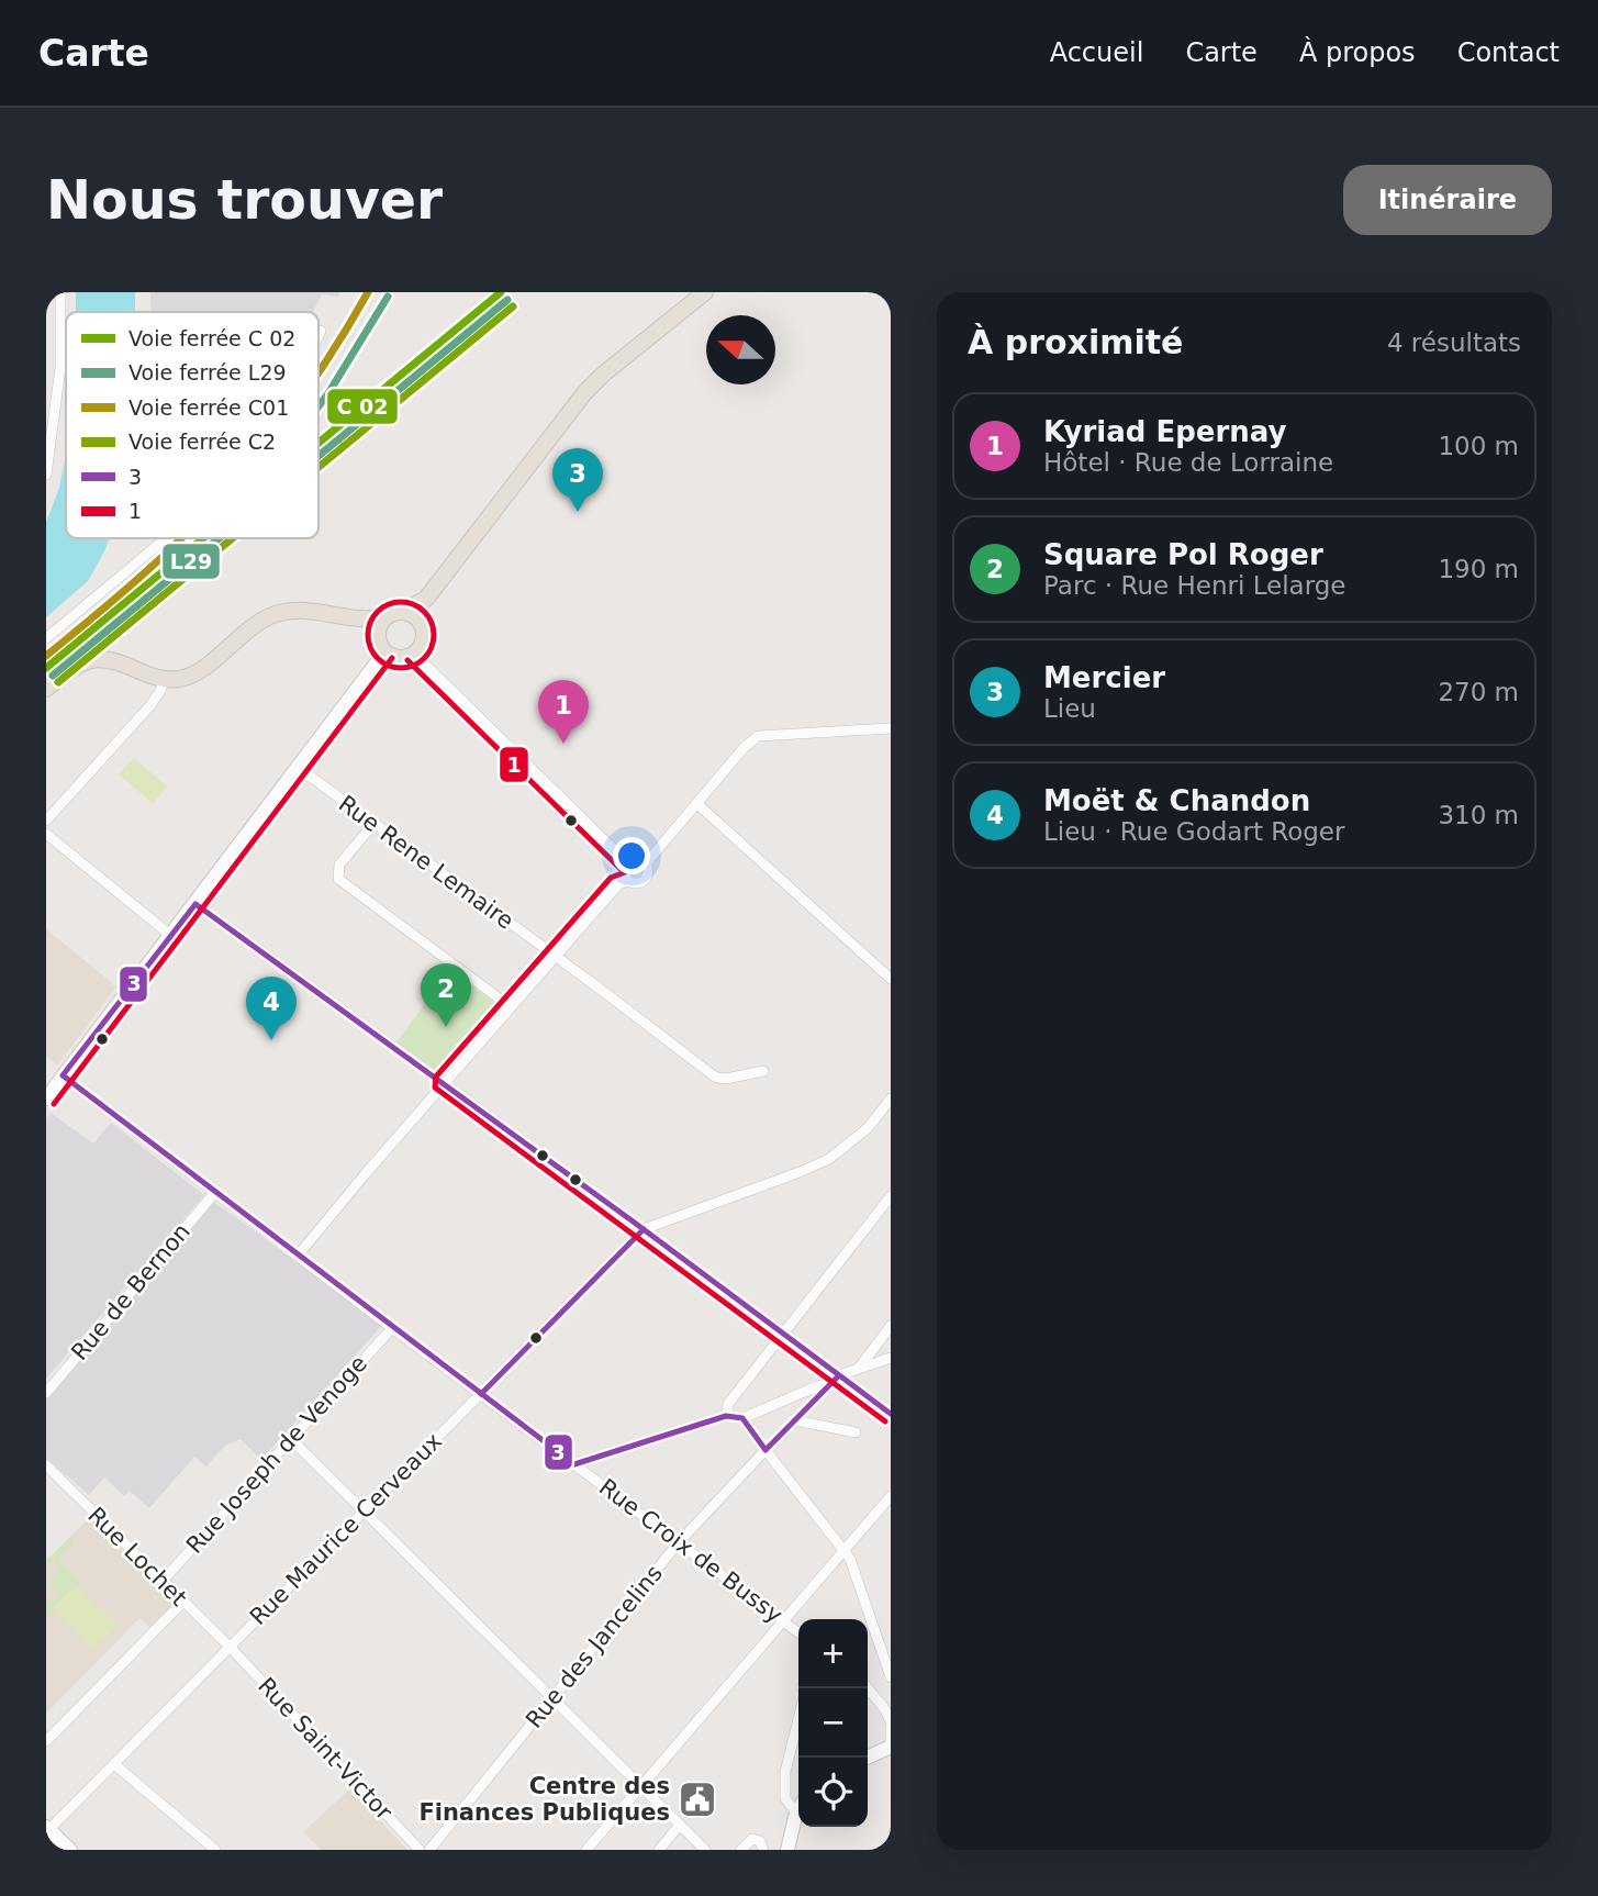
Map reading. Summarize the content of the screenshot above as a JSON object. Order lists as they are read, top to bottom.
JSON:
{
  "streets": {
    "street": [
      "Rue Rene Lemaire",
      "Rue de Bernon",
      "Rue Joseph de Venoge",
      "Rue Maurice Cerveaux",
      "Rue Croix de Bussy",
      "Rue Lochet",
      "Rue des Jancelins",
      "Rue Saint-Victor"
    ]
  },
  "crossings": [
    ["Rue de Bernon", "Rue Croix de Bussy"],
    ["Rue Joseph de Venoge", "Rue Croix de Bussy"],
    ["Rue Joseph de Venoge", "Rue Lochet"],
    ["Rue Maurice Cerveaux", "Rue Croix de Bussy"],
    ["Rue Maurice Cerveaux", "Rue Lochet"],
    ["Rue Maurice Cerveaux", "Rue Saint-Victor"],
    ["Rue Croix de Bussy", "Rue des Jancelins"],
    ["Rue Lochet", "Rue Saint-Victor"]
  ],
  "places": {
    "public building": ["Centre des Finances Publiques"]
  },
  "lines": [
    "rail line C01",
    "rail line L29",
    "rail line C2",
    "transit line 1",
    "transit line 3"
  ],
  "legend": [
    "Voie ferrée C 02",
    "Voie ferrée L29",
    "Voie ferrée C01",
    "Voie ferrée C2",
    "3",
    "1"
  ],
  "north": "left",
  "page": {
    "header": "Carte",
    "nav": [
      "Accueil",
      "Carte",
      "À propos",
      "Contact"
    ],
    "buttons": "Itinéraire",
    "title": "Nous trouver",
    "heading": ["À proximité", "4 résultats"],
    "list": [
      {
        "mark": "1",
        "name": "Kyriad Epernay",
        "note": "Hôtel · Rue de Lorraine",
        "value": "100 m"
      },
      {
        "mark": "2",
        "name": "Square Pol Roger",
        "note": "Parc · Rue Henri Lelarge",
        "value": "190 m"
      },
      {
        "mark": "3",
        "name": "Mercier",
        "note": "Lieu",
        "value": "270 m"
      },
      {
        "mark": "4",
        "name": "Moёt & Chandon",
        "note": "Lieu · Rue Godart Roger",
        "value": "310 m"
      }
    ],
    "pins": [
      "3",
      "1",
      "2",
      "4"
    ],
    "map_buttons": ["+", "−"]
  }
}
